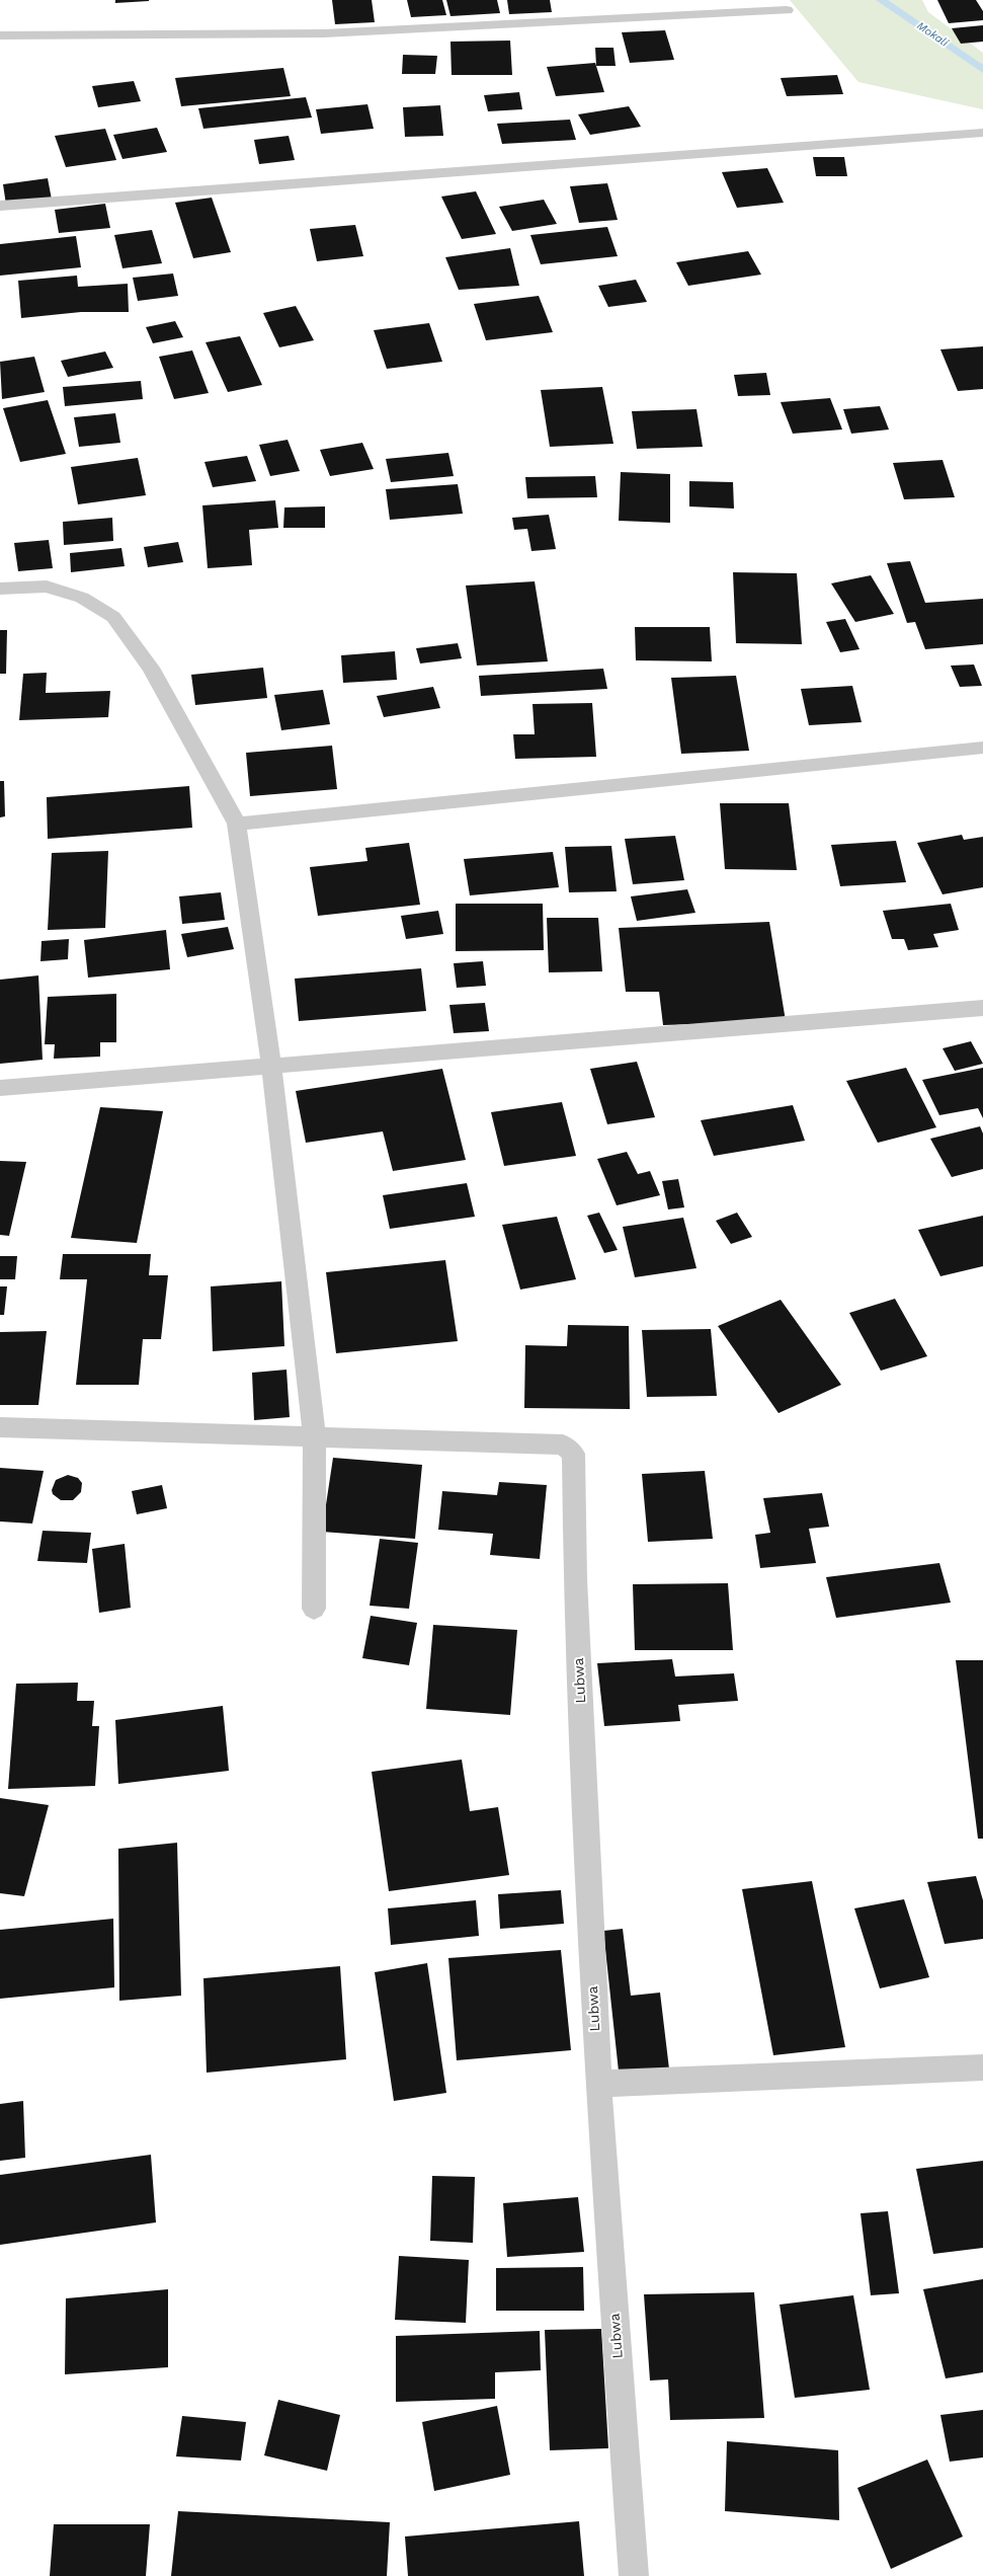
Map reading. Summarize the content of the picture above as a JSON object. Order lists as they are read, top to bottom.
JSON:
{
  "streets": {
    "street": ["Lubwa"]
  },
  "water": ["Mokali"]
}
